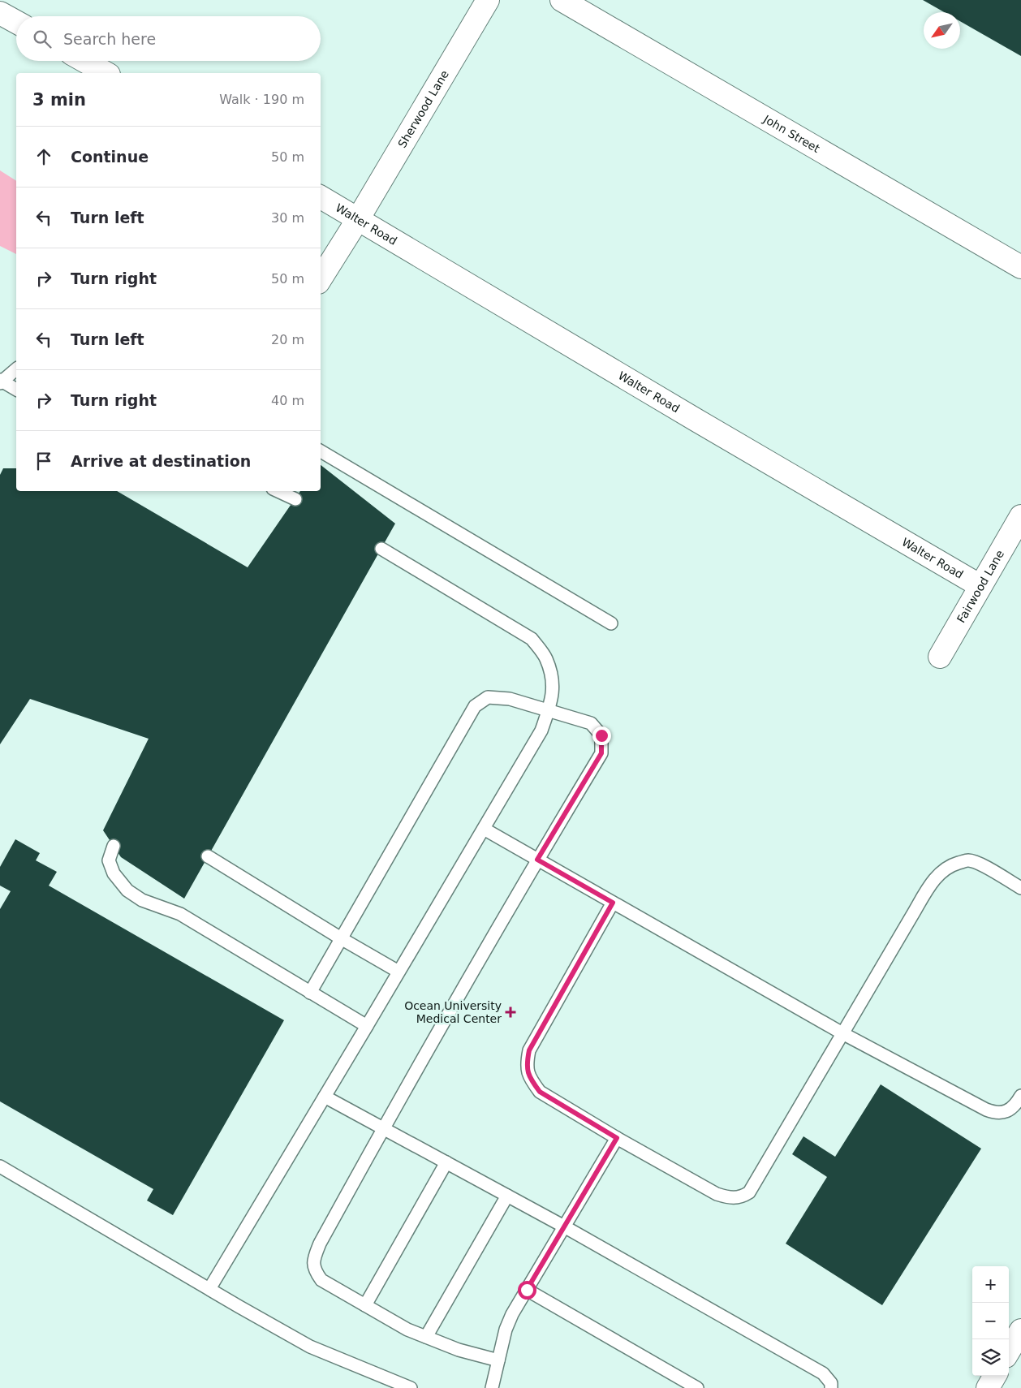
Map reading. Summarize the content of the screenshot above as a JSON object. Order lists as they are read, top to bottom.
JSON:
{
  "streets": {
    "street": [
      "Sherwood Lane",
      "John Street",
      "Walter Road",
      "Fairwood Lane"
    ]
  },
  "crossings": [
    ["Sherwood Lane", "Walter Road"],
    ["Walter Road", "Fairwood Lane"]
  ],
  "places": {
    "health": ["Ocean University Medical Center"]
  },
  "north": "bottom left",
  "page": {
    "search": "Search here",
    "heading": ["3 min", "Walk · 190 m"],
    "list": [
      ["Continue", "50 m"],
      ["Turn left", "30 m"],
      ["Turn right", "50 m"],
      ["Turn left", "20 m"],
      ["Turn right", "40 m"],
      "Arrive at destination"
    ],
    "map_buttons": ["+", "−"]
  }
}
